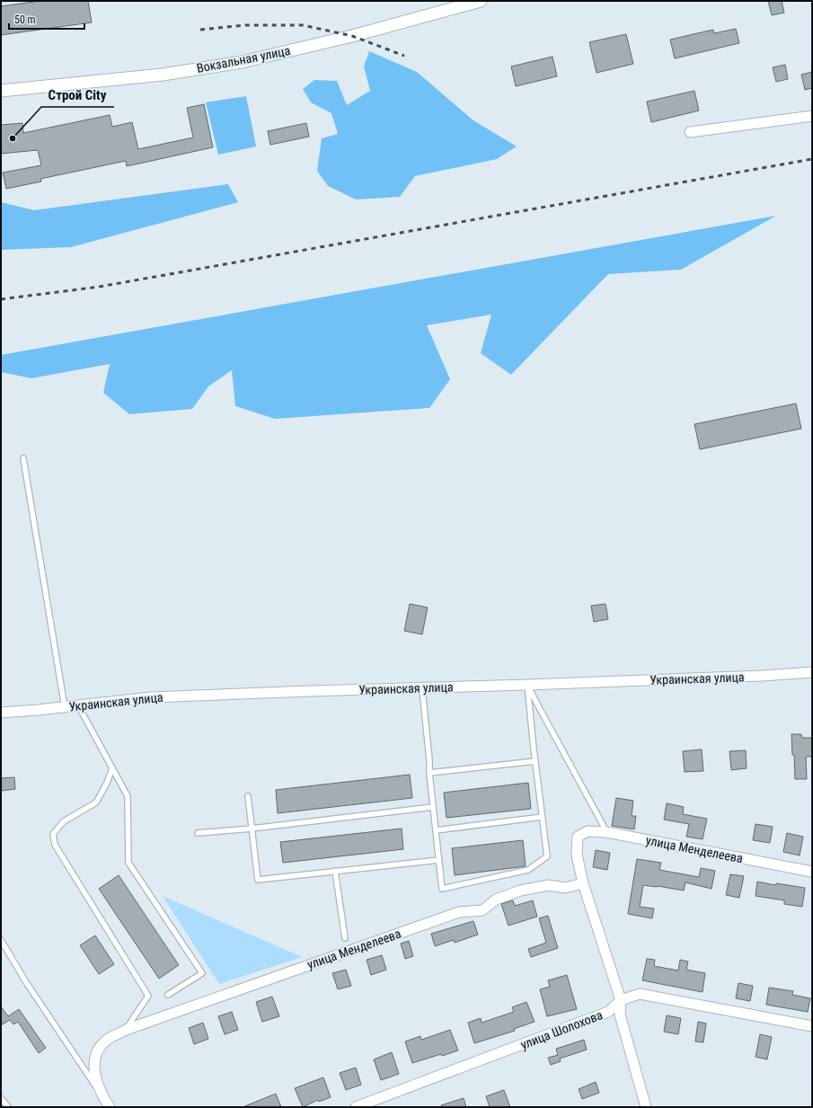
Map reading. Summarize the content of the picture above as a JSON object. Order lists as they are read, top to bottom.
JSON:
{
  "streets": {
    "street": [
      "Вокзальная улица",
      "Украинская улица",
      "улица Менделеева",
      "улица Шолохова"
    ]
  },
  "places": ["Строй City"],
  "scale_bar": "50 m"
}
